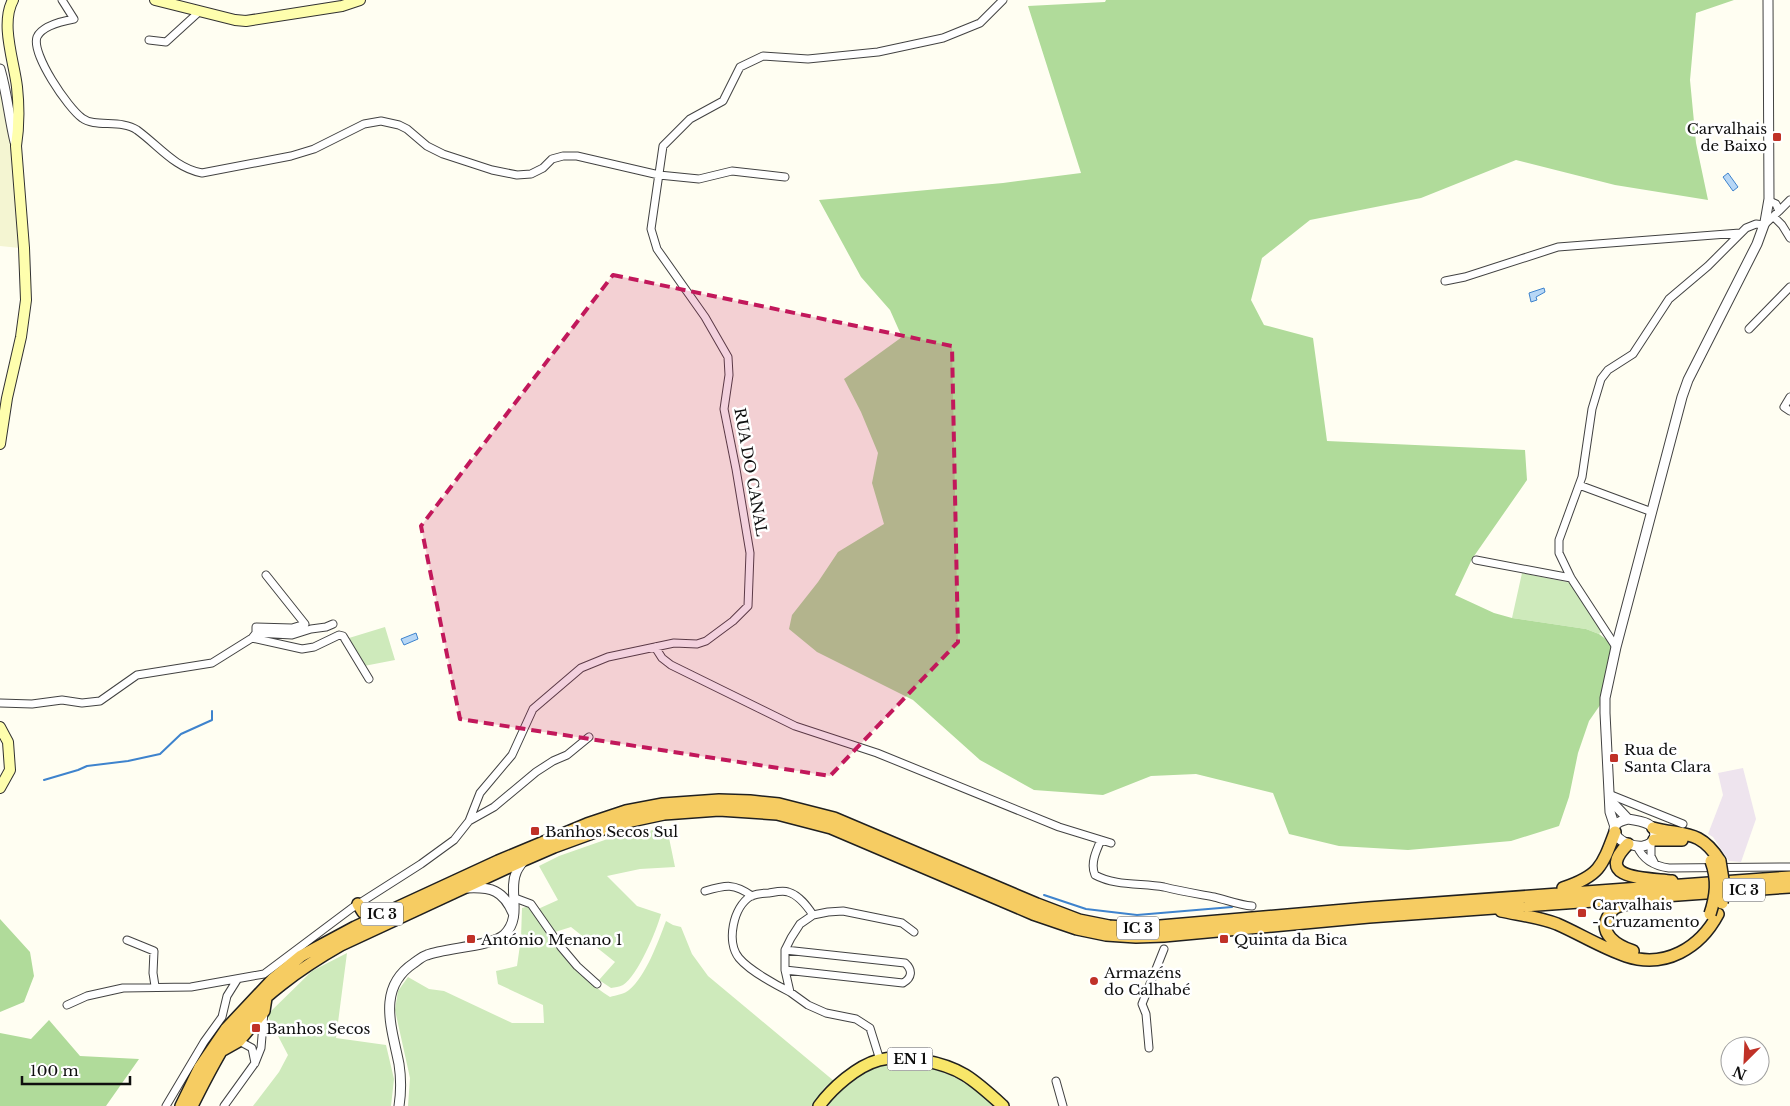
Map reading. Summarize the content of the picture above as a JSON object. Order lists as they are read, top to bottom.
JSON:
{
  "streets": {
    "highway": ["IC 3"],
    "main road": ["EN 1"],
    "street": ["RUA DO CANAL"]
  },
  "places": {
    "transit": [
      "Carvalhais de Baixo",
      "Rua de Santa Clara",
      "Banhos Secos Sul",
      "Carvalhais - Cruzamento",
      "António Menano 1",
      "Quinta da Bica",
      "Banhos Secos"
    ],
    "other": ["Armazéns do Calhabé"]
  },
  "scale_bar": "100 m",
  "north": "bottom left"
}
